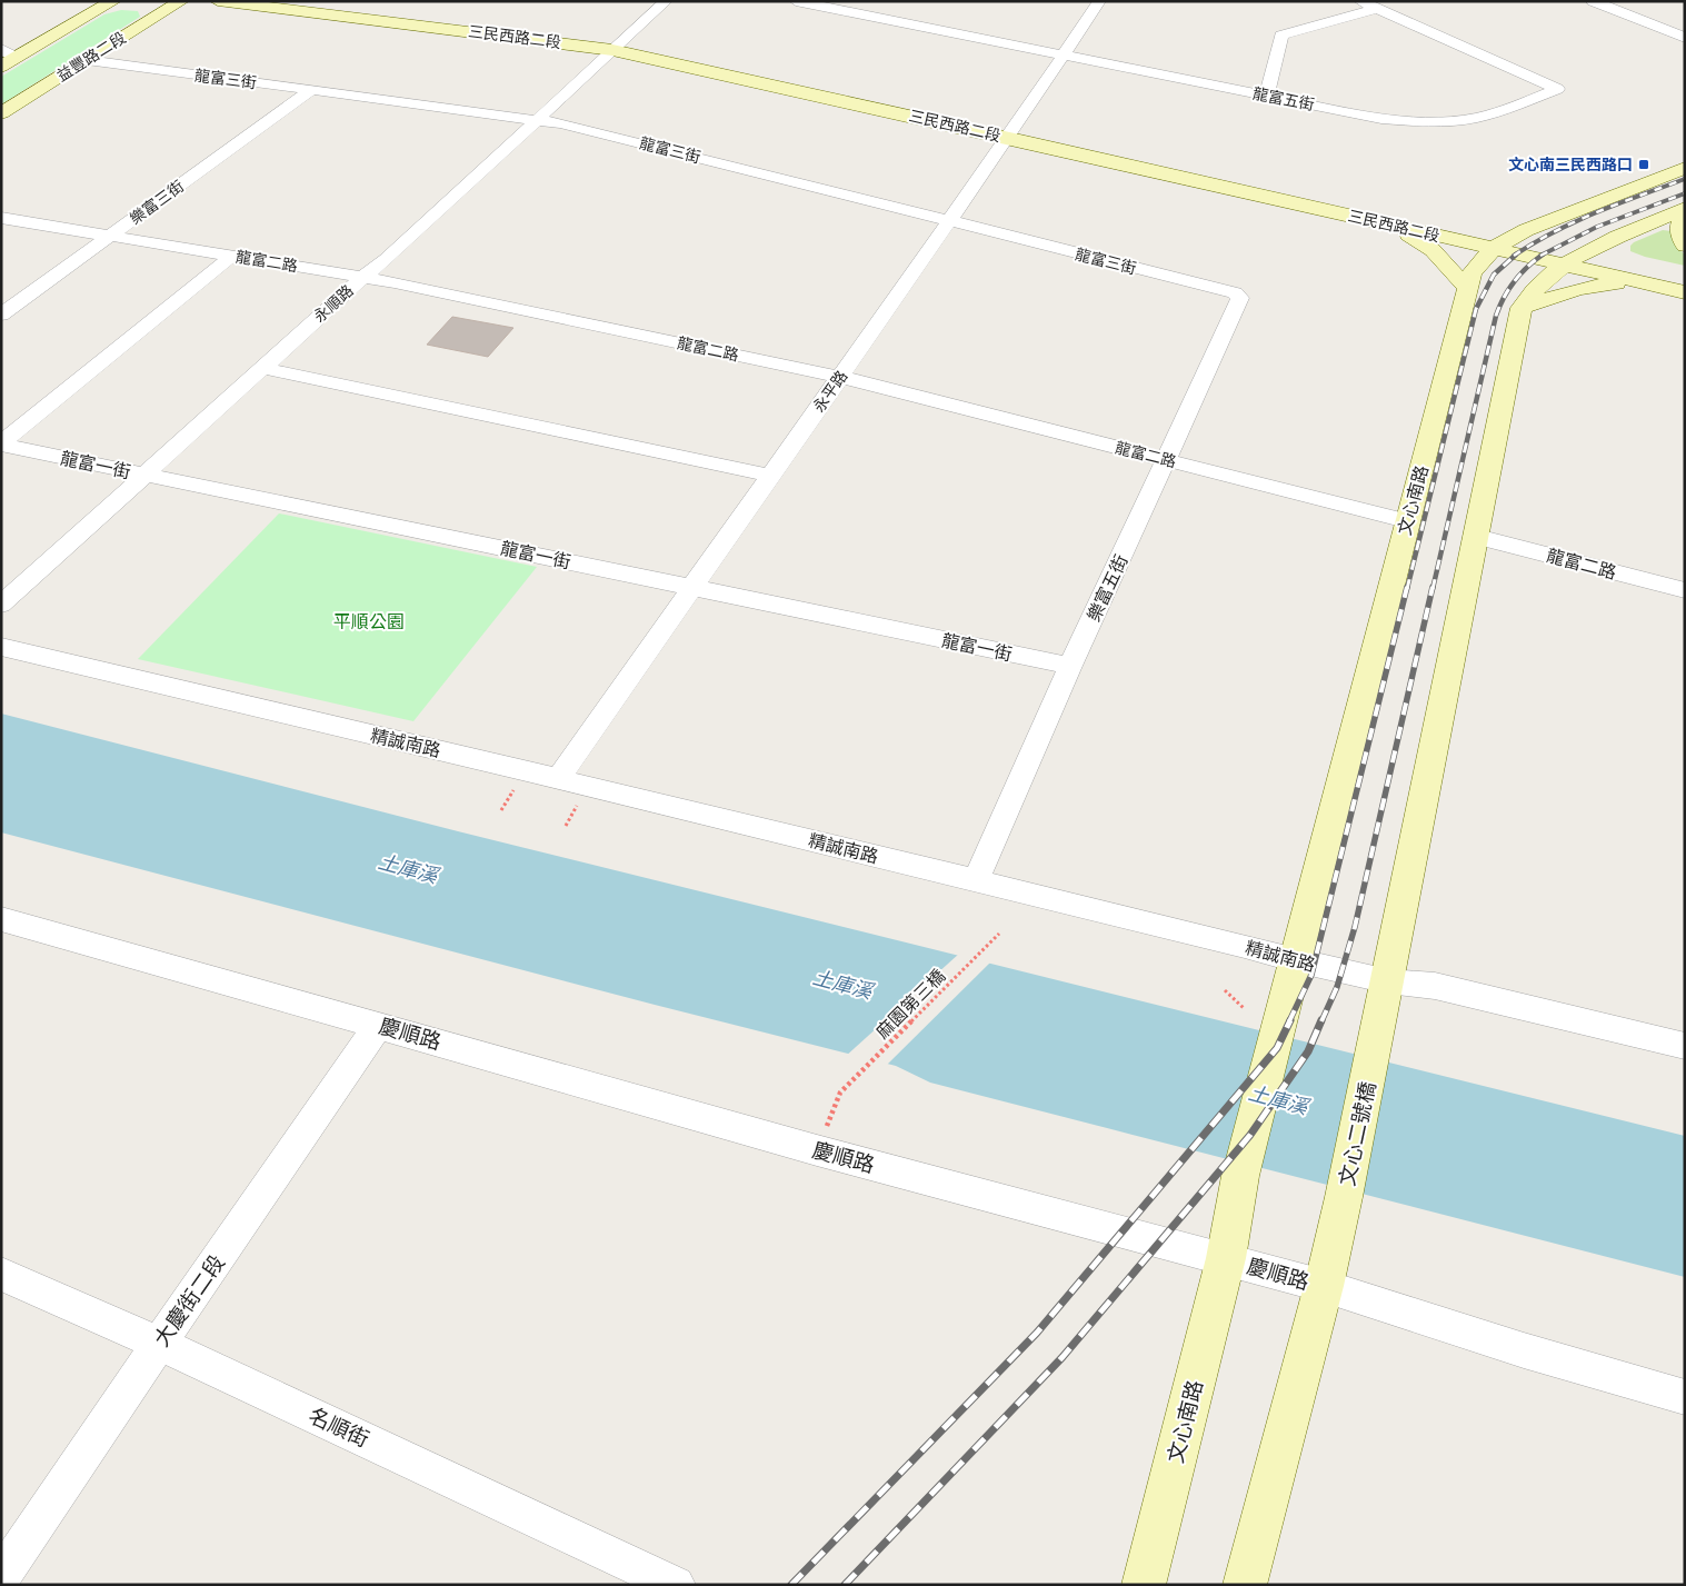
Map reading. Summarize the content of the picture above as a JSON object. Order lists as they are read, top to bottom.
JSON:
{
  "streets": {
    "street": [
      "三民西路二段",
      "益豐路二段",
      "龍富三街",
      "龍富五街",
      "樂富三街",
      "龍富二路",
      "永順路",
      "永平路",
      "龍富一街",
      "文心南路",
      "樂富五街",
      "精誠南路",
      "慶順路",
      "文心二號橋",
      "大慶街二段",
      "名順街"
    ],
    "path": ["麻園第三橋"]
  },
  "crossings": [
    ["三民西路二段", "永順路"],
    ["三民西路二段", "永平路"],
    ["三民西路二段", "文心南路"],
    ["益豐路二段", "龍富三街"],
    ["龍富三街", "樂富三街"],
    ["龍富三街", "永順路"],
    ["龍富三街", "永平路"],
    ["龍富三街", "樂富五街"],
    ["龍富五街", "永平路"],
    ["樂富三街", "龍富二路"],
    ["龍富二路", "永順路"],
    ["龍富二路", "永平路"],
    ["龍富二路", "文心南路"],
    ["龍富二路", "樂富五街"],
    ["永順路", "龍富一街"],
    ["永平路", "龍富一街"],
    ["永平路", "精誠南路"],
    ["龍富一街", "樂富五街"],
    ["文心南路", "精誠南路"],
    ["文心南路", "慶順路"],
    ["樂富五街", "精誠南路"],
    ["精誠南路", "文心二號橋"],
    ["慶順路", "文心二號橋"],
    ["慶順路", "大慶街二段"],
    ["大慶街二段", "名順街"]
  ],
  "water": ["土庫溪"],
  "parks": ["平順公園"],
  "places": {
    "transit": ["文心南三民西路口"]
  }
}
